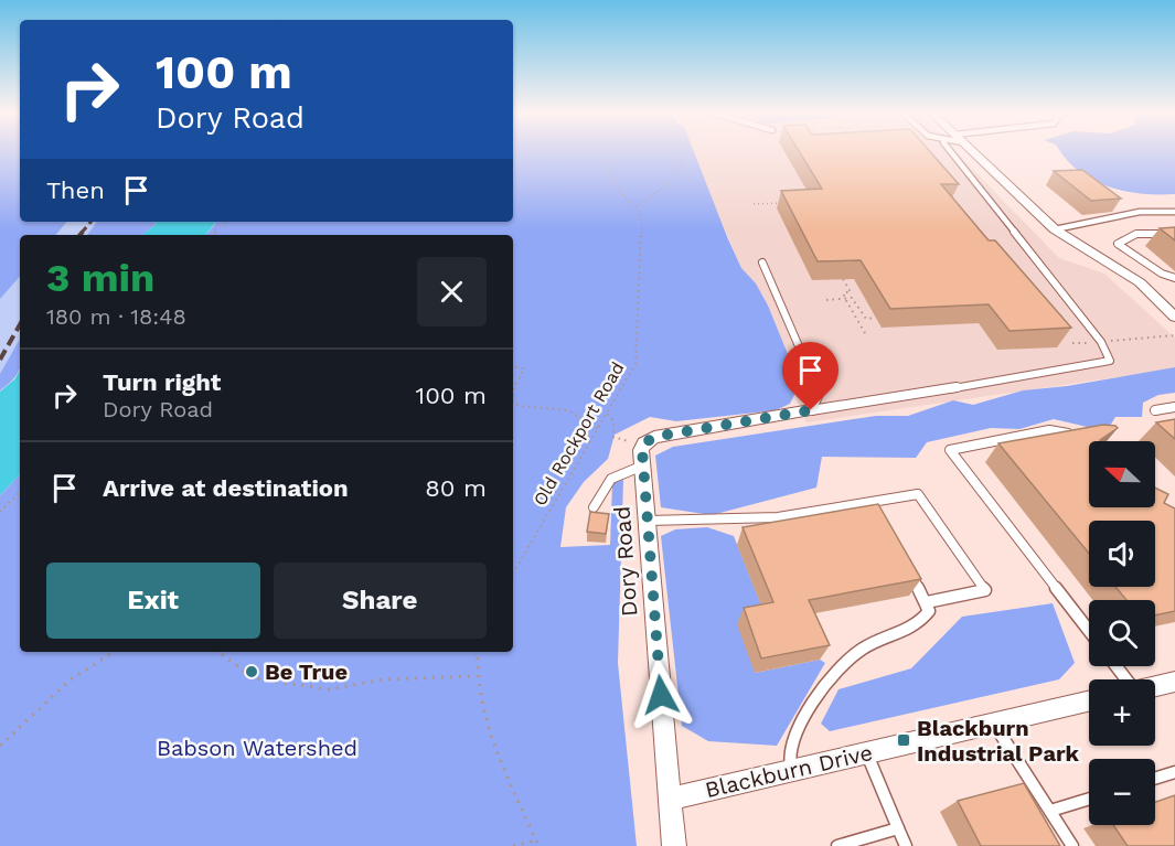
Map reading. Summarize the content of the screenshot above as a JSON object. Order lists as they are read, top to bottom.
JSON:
{
  "streets": {
    "street": ["Dory Road", "Blackburn Drive"],
    "path": ["Old Rockport Road"]
  },
  "crossings": [
    ["Dory Road", "Blackburn Drive"]
  ],
  "parks": ["Babson Watershed"],
  "places": {
    "other": ["Be True"],
    "transit": ["Blackburn Industrial Park"]
  },
  "north": "left",
  "page": {
    "turn": ["100 m", "Dory Road"],
    "then": "Then",
    "heading": ["3 min", "180 m · 18:48"],
    "list": [
      {
        "name": "Turn right",
        "note": "Dory Road",
        "value": "100 m"
      },
      {
        "name": "Arrive at destination",
        "value": "80 m"
      }
    ],
    "map_buttons": ["+", "−"],
    "buttons": ["Exit", "Share"]
  }
}
